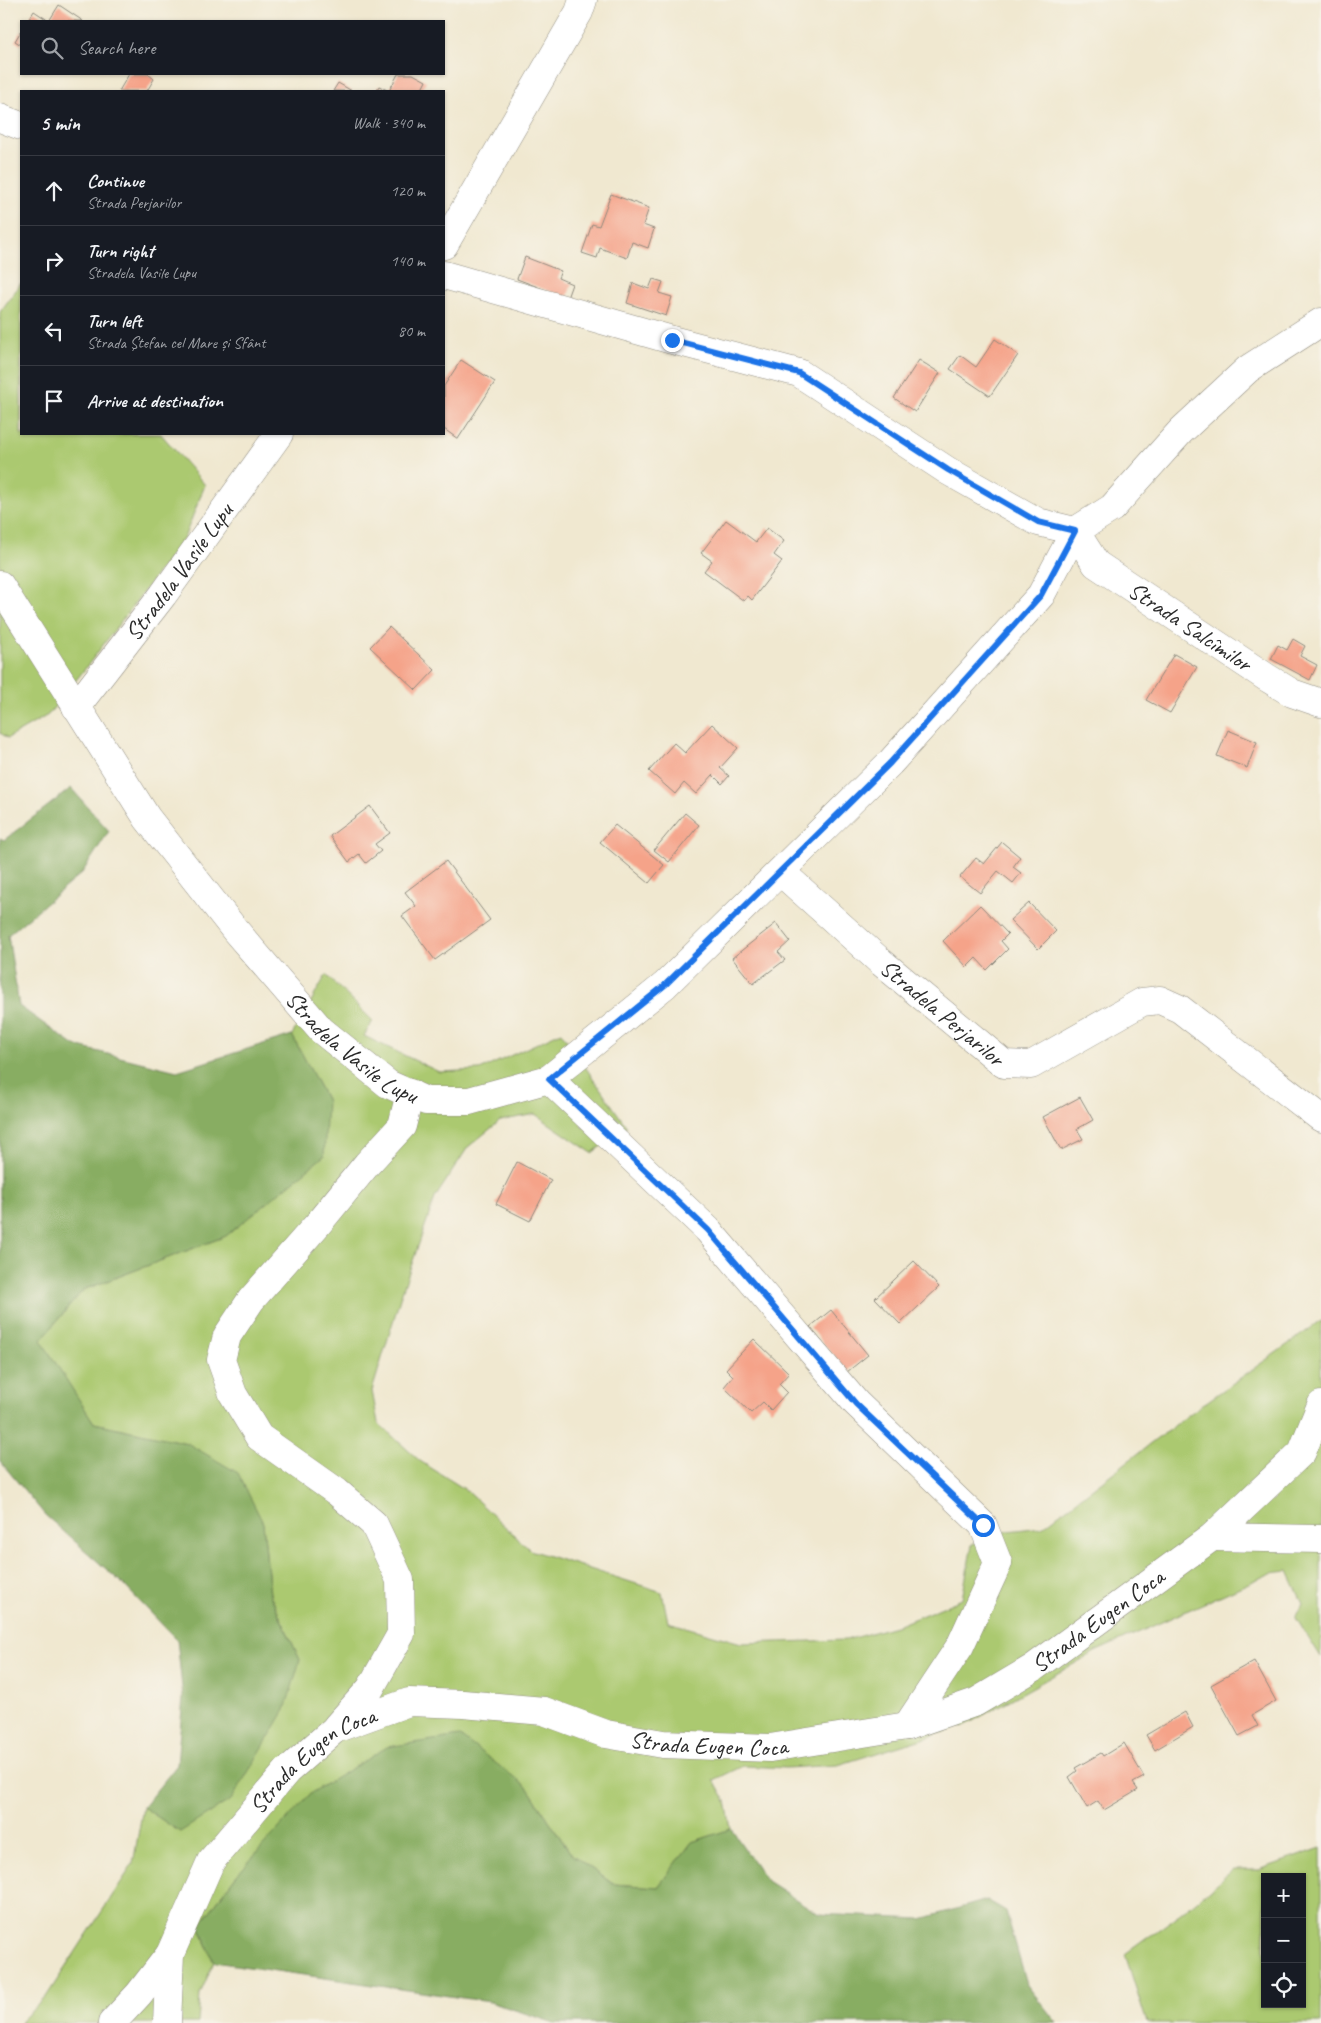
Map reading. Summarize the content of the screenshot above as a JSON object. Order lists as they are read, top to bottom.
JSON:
{
  "streets": {
    "street": [
      "Stradela Vasile Lupu",
      "Strada Salcîmilor",
      "Stradela Perjarilor",
      "Strada Eugen Coca"
    ]
  },
  "crossings": [
    ["Stradela Vasile Lupu", "Strada Salcîmilor"],
    ["Stradela Vasile Lupu", "Stradela Perjarilor"]
  ],
  "page": {
    "search": "Search here",
    "heading": ["5 min", "Walk · 340 m"],
    "list": [
      ["Continue", "Strada Perjarilor", "120 m"],
      ["Turn right", "Stradela Vasile Lupu", "140 m"],
      ["Turn left", "Strada Ștefan cel Mare și Sfânt", "80 m"],
      "Arrive at destination"
    ],
    "map_buttons": ["+", "−"]
  }
}
